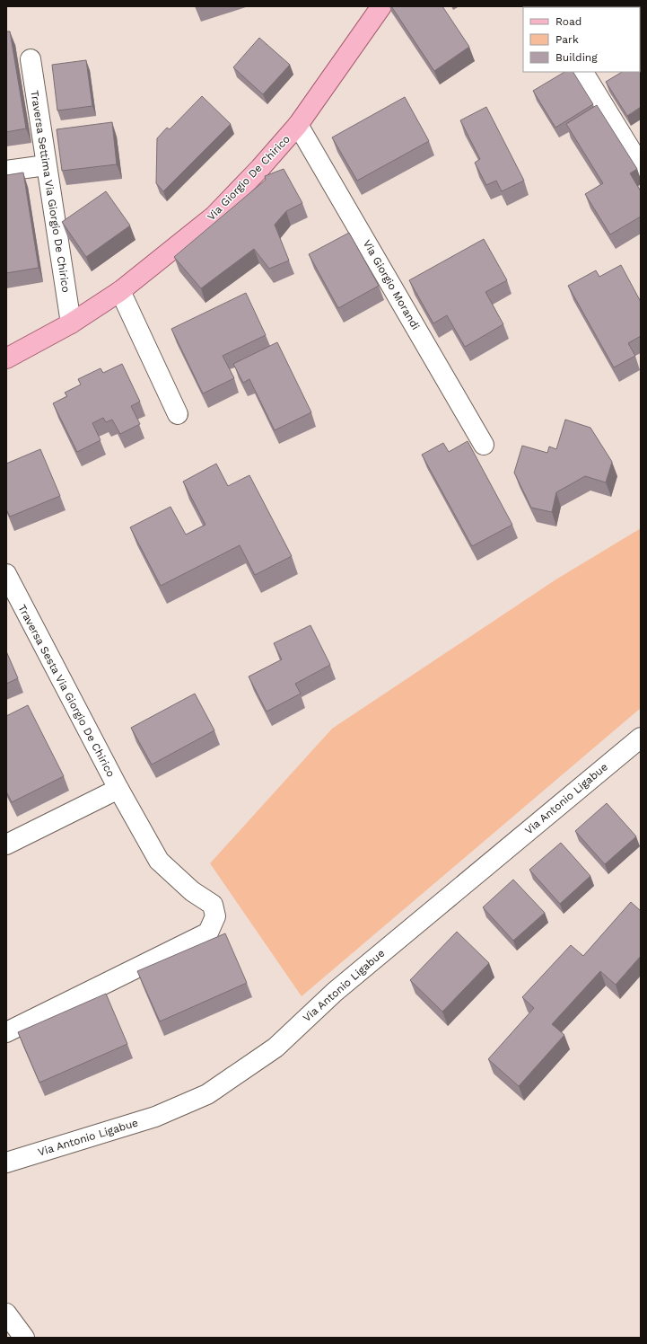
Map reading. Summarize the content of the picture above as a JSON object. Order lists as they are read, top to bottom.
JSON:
{
  "streets": {
    "main road": ["Via Giorgio De Chirico"],
    "street": [
      "Traversa Settima Via Giorgio De Chirico",
      "Via Giorgio Morandi",
      "Traversa Sesta Via Giorgio De Chirico",
      "Via Antonio Ligabue"
    ]
  },
  "crossings": [
    ["Via Giorgio De Chirico", "Traversa Settima Via Giorgio De Chirico"],
    ["Via Giorgio De Chirico", "Via Giorgio Morandi"]
  ],
  "legend": ["Road", "Park", "Building"]
}
